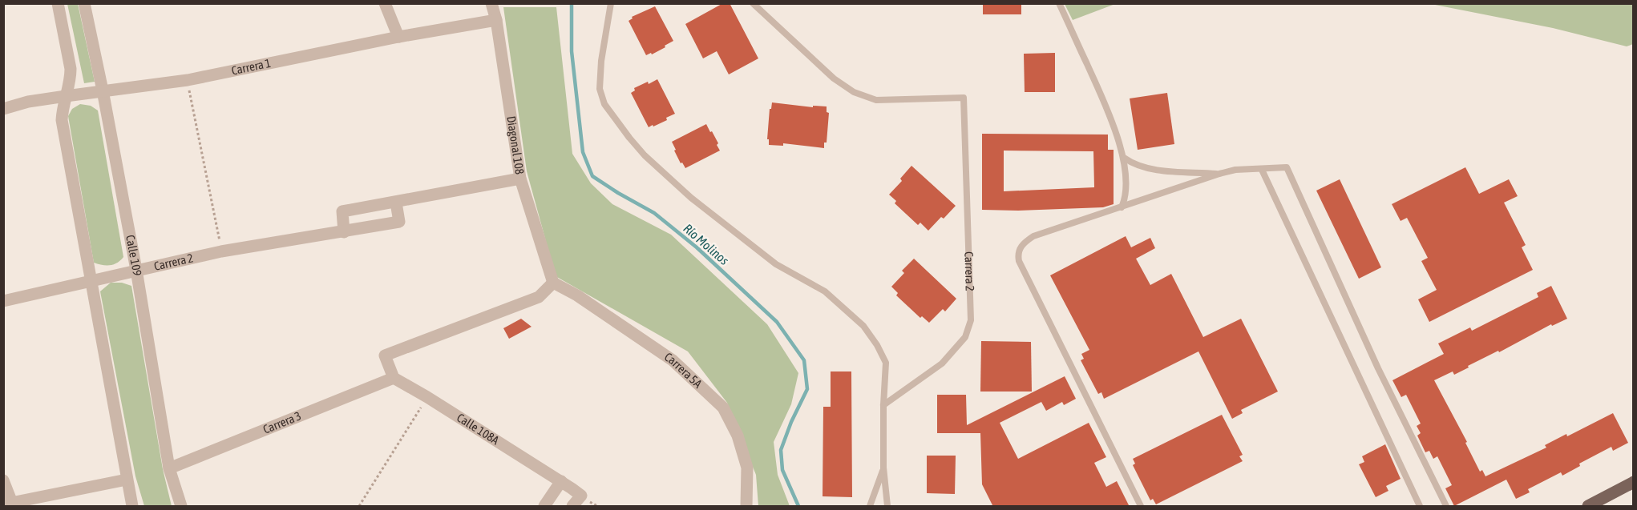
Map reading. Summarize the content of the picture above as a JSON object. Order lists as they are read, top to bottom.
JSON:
{
  "streets": {
    "street": [
      "Carrera 1",
      "Diagonal 108",
      "Calle 109",
      "Carrera 2",
      "Carrera 5A",
      "Carrera 3",
      "Calle 108A"
    ]
  },
  "crossings": [
    ["Carrera 1", "Diagonal 108"],
    ["Carrera 1", "Calle 109"],
    ["Diagonal 108", "Carrera 5A"],
    ["Calle 109", "Carrera 2"],
    ["Calle 109", "Carrera 3"],
    ["Carrera 3", "Calle 108A"]
  ],
  "water": ["Río Molinos"]
}
